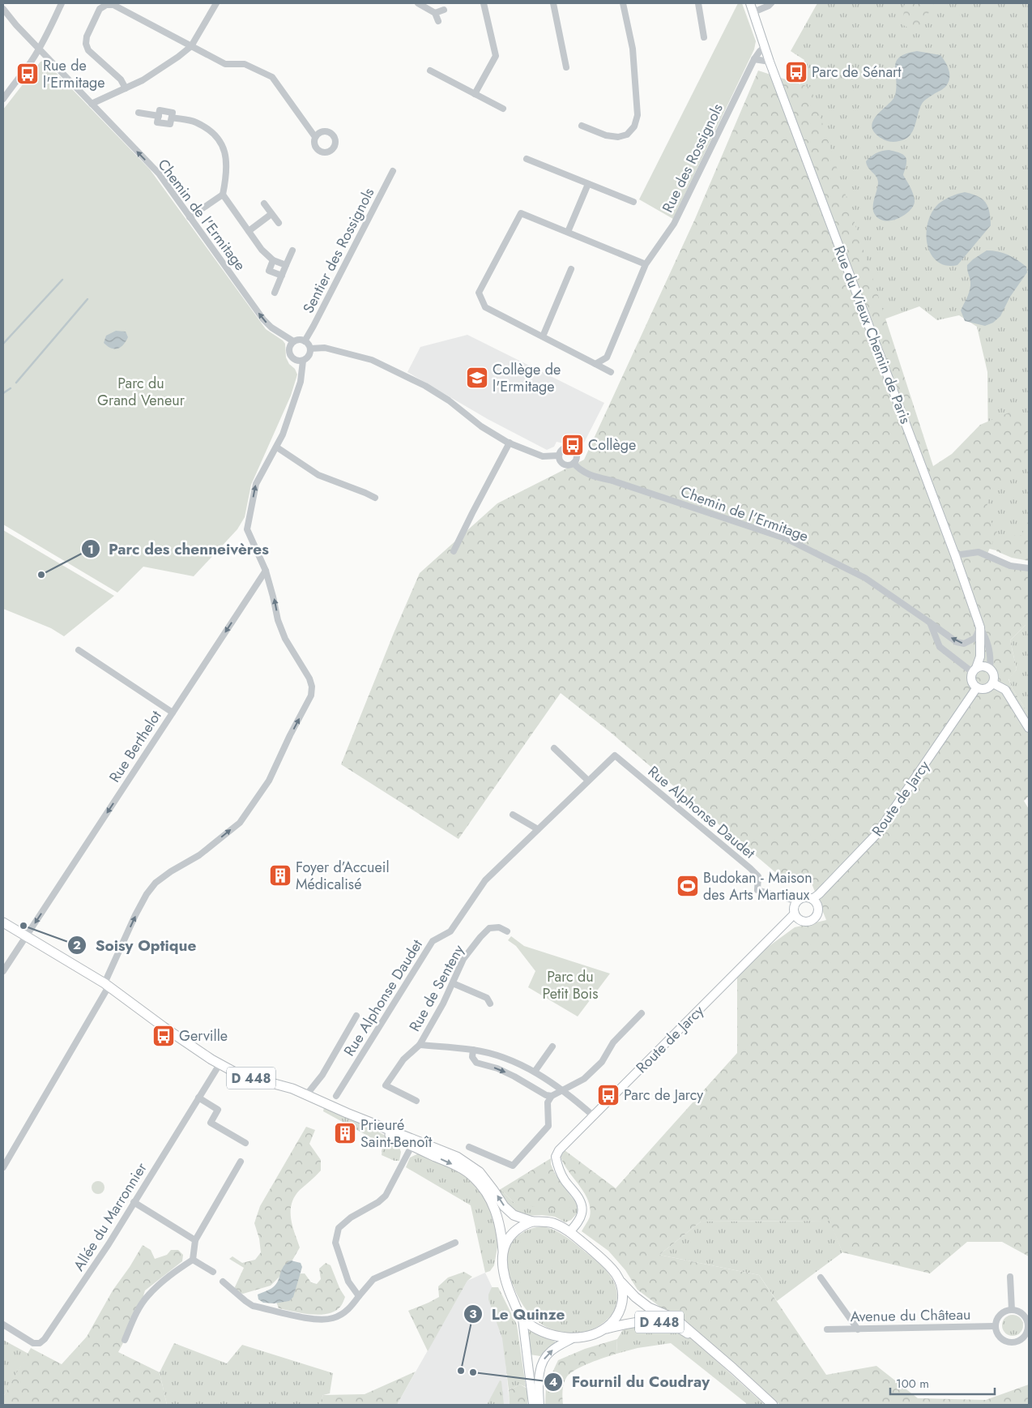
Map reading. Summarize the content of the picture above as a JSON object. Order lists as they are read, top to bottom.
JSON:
{
  "streets": {
    "main road": ["D 448"],
    "street": [
      "Rue des Rossignols",
      "Chemin de l'Ermitage",
      "Sentier des Rossignols",
      "Rue du Vieux Chemin de Paris",
      "Rue Berthelot",
      "Route de Jarcy",
      "Rue Alphonse Daudet",
      "Rue de Senteny",
      "Allée du Marronnier",
      "Avenue du Château"
    ]
  },
  "crossings": [
    ["Rue des Rossignols", "Rue du Vieux Chemin de Paris"],
    ["Chemin de l'Ermitage", "Sentier des Rossignols"],
    ["Chemin de l'Ermitage", "Rue du Vieux Chemin de Paris"],
    ["Rue du Vieux Chemin de Paris", "Route de Jarcy"],
    ["Rue Berthelot", "D 448"],
    ["Route de Jarcy", "Rue Alphonse Daudet"],
    ["Route de Jarcy", "D 448"],
    ["D 448", "Allée du Marronnier"]
  ],
  "one_way": ["Rue Berthelot"],
  "parks": ["Parc du Grand Veneur", "Parc du Petit Bois"],
  "places": {
    "bus stop": [
      "Parc de Sénart",
      "Rue de l'Ermitage",
      "Collège",
      "Gerville",
      "Parc de Jarcy"
    ],
    "school or university": ["Collège de l'Ermitage"],
    "other": [
      "Parc des chenneivères",
      "Soisy Optique",
      "Le Quinze",
      "Fournil du Coudray"
    ],
    "building": ["Foyer d’Accueil Médicalisé", "Prieuré Saint-Benoît"],
    "sports": ["Budokan - Maison des Arts Martiaux"]
  },
  "scale_bar": "100 m"
}
